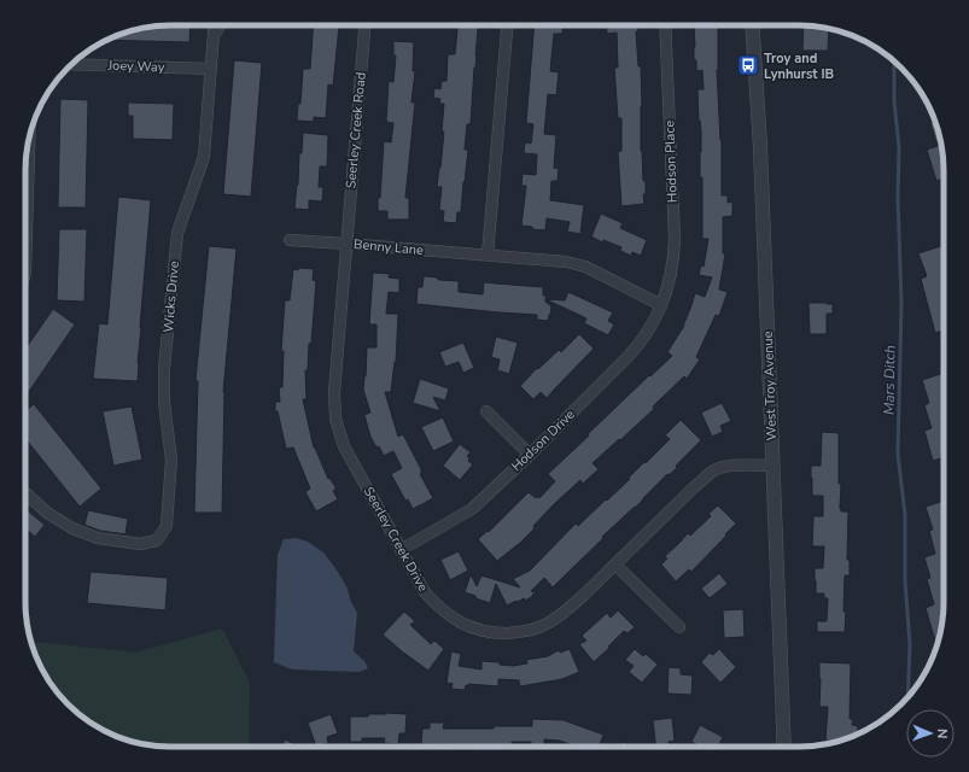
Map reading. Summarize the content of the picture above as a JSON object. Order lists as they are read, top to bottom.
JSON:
{
  "streets": {
    "street": [
      "Joey Way",
      "Seerley Creek Road",
      "Hodson Place",
      "Benny Lane",
      "Wicks Drive",
      "West Troy Avenue",
      "Hodson Drive",
      "Seerley Creek Drive"
    ]
  },
  "crossings": [
    ["Joey Way", "Wicks Drive"],
    ["Seerley Creek Road", "Benny Lane"],
    ["Seerley Creek Road", "Seerley Creek Drive"],
    ["Hodson Place", "Benny Lane"],
    ["Hodson Place", "Hodson Drive"],
    ["Benny Lane", "Hodson Drive"],
    ["Benny Lane", "Seerley Creek Drive"],
    ["West Troy Avenue", "Seerley Creek Drive"],
    ["Hodson Drive", "Seerley Creek Drive"]
  ],
  "water": ["Mars Ditch"],
  "places": {
    "bus stop": ["Troy and Lynhurst IB"]
  },
  "north": "right"
}
